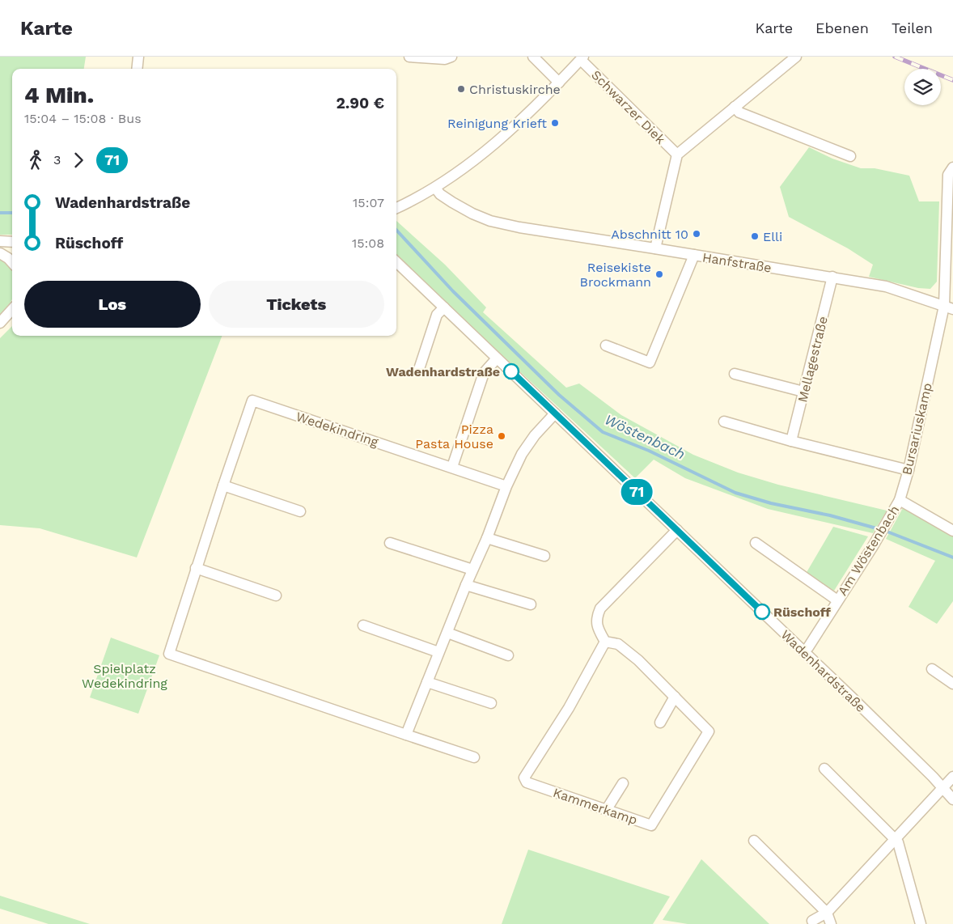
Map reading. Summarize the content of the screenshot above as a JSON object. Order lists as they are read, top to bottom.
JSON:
{
  "streets": {
    "street": [
      "Schwarzer Diek",
      "Hanfstraße",
      "Mellagestraße",
      "Wedekindring",
      "Bursariuskamp",
      "Am Wöstenbach",
      "Wadenhardstraße",
      "Kammerkamp"
    ]
  },
  "crossings": [
    ["Schwarzer Diek", "Hanfstraße"],
    ["Hanfstraße", "Mellagestraße"],
    ["Hanfstraße", "Bursariuskamp"],
    ["Bursariuskamp", "Am Wöstenbach"],
    ["Am Wöstenbach", "Wadenhardstraße"]
  ],
  "water": ["Wöstenbach"],
  "parks": ["Spielplatz Wedekindring"],
  "places": [
    "Christuskirche",
    "Reinigung Krieft",
    "Abschnitt 10",
    "Elli",
    "Reisekiste Brockmann",
    "Wadenhardstraße",
    "Pizza Pasta House",
    "Rüschoff"
  ],
  "lines": ["bus line 71"],
  "page": {
    "header": "Karte",
    "nav": ["Karte", "Ebenen", "Teilen"],
    "on_map": "71",
    "heading": ["4 Min.", "15:04 – 15:08 · Bus", "2.90 €"],
    "legs": ["3", "71"],
    "list": [
      {
        "name": "Wadenhardstraße",
        "value": "15:07"
      },
      {
        "name": "Rüschoff",
        "value": "15:08"
      }
    ],
    "buttons": ["Los", "Tickets"]
  }
}
